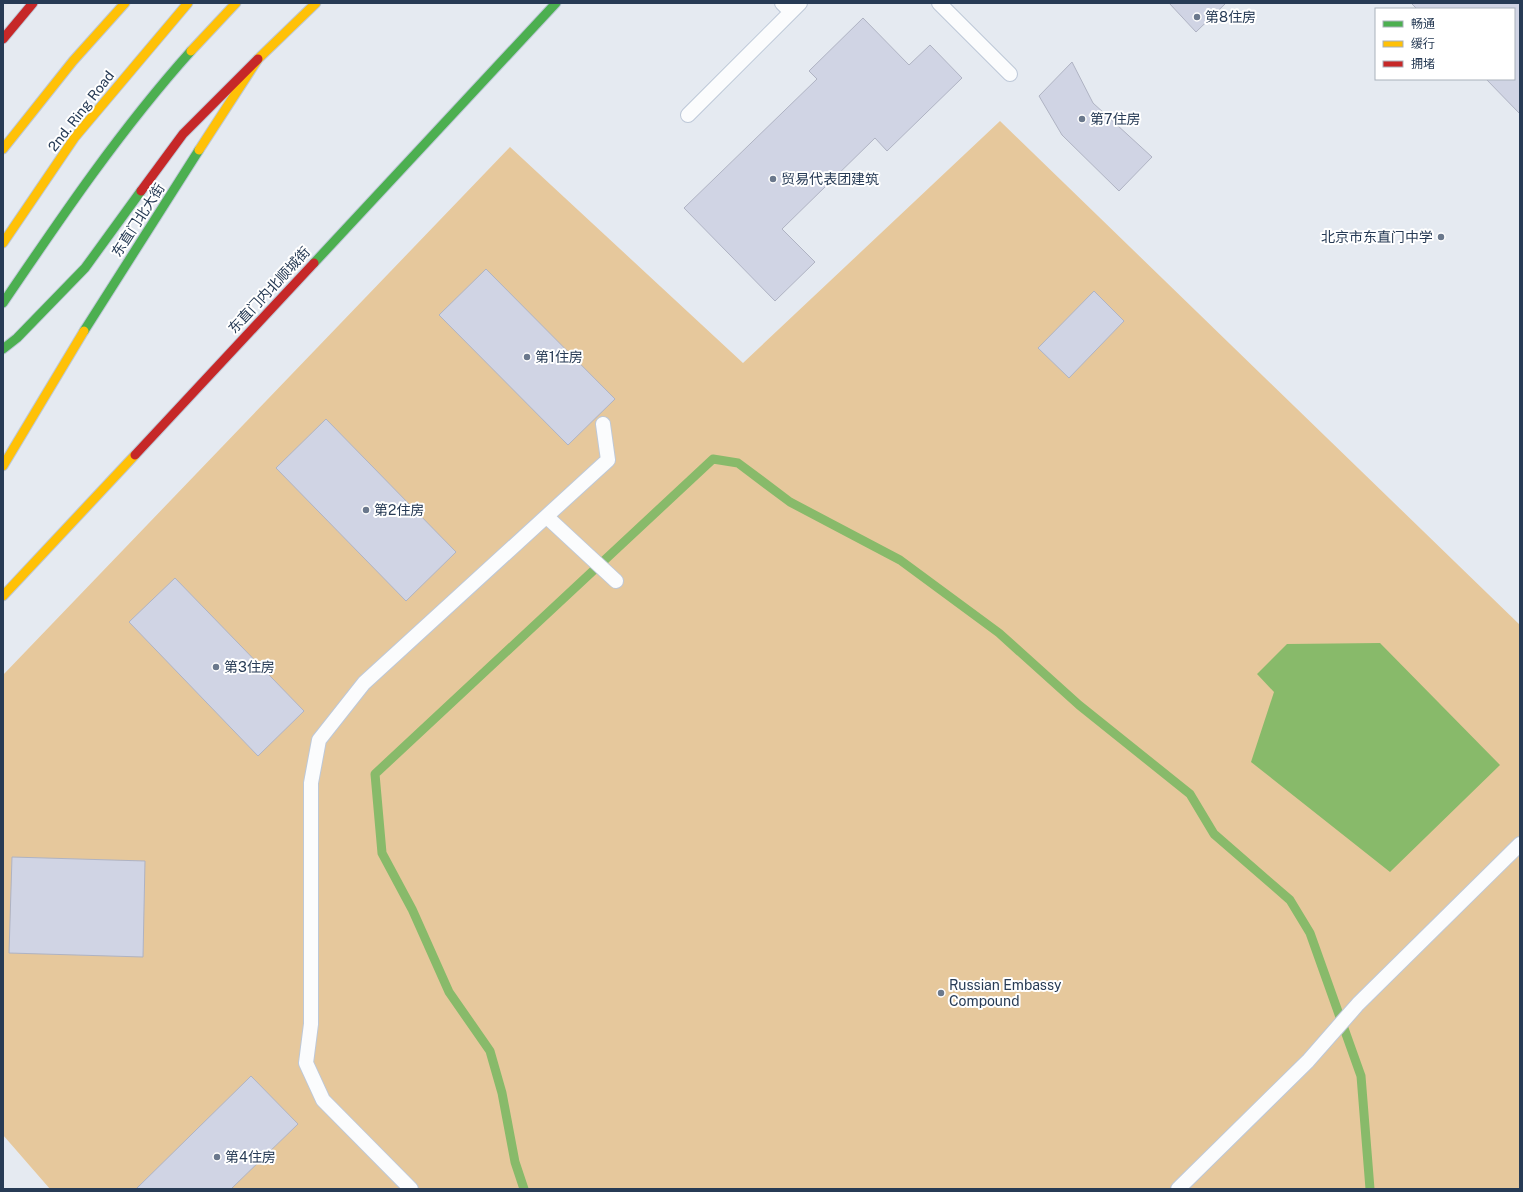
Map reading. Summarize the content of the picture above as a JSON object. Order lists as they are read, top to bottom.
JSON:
{
  "streets": {
    "main road": ["2nd. Ring Road", "东直门北大街", "东直门内北顺城街"]
  },
  "places": [
    "第8住房",
    "第7住房",
    "贸易代表团建筑",
    "北京市东直门中学",
    "第1住房",
    "第2住房",
    "第3住房",
    "Russian Embassy Compound",
    "第4住房"
  ],
  "legend": ["畅通", "缓行", "拥堵"]
}
